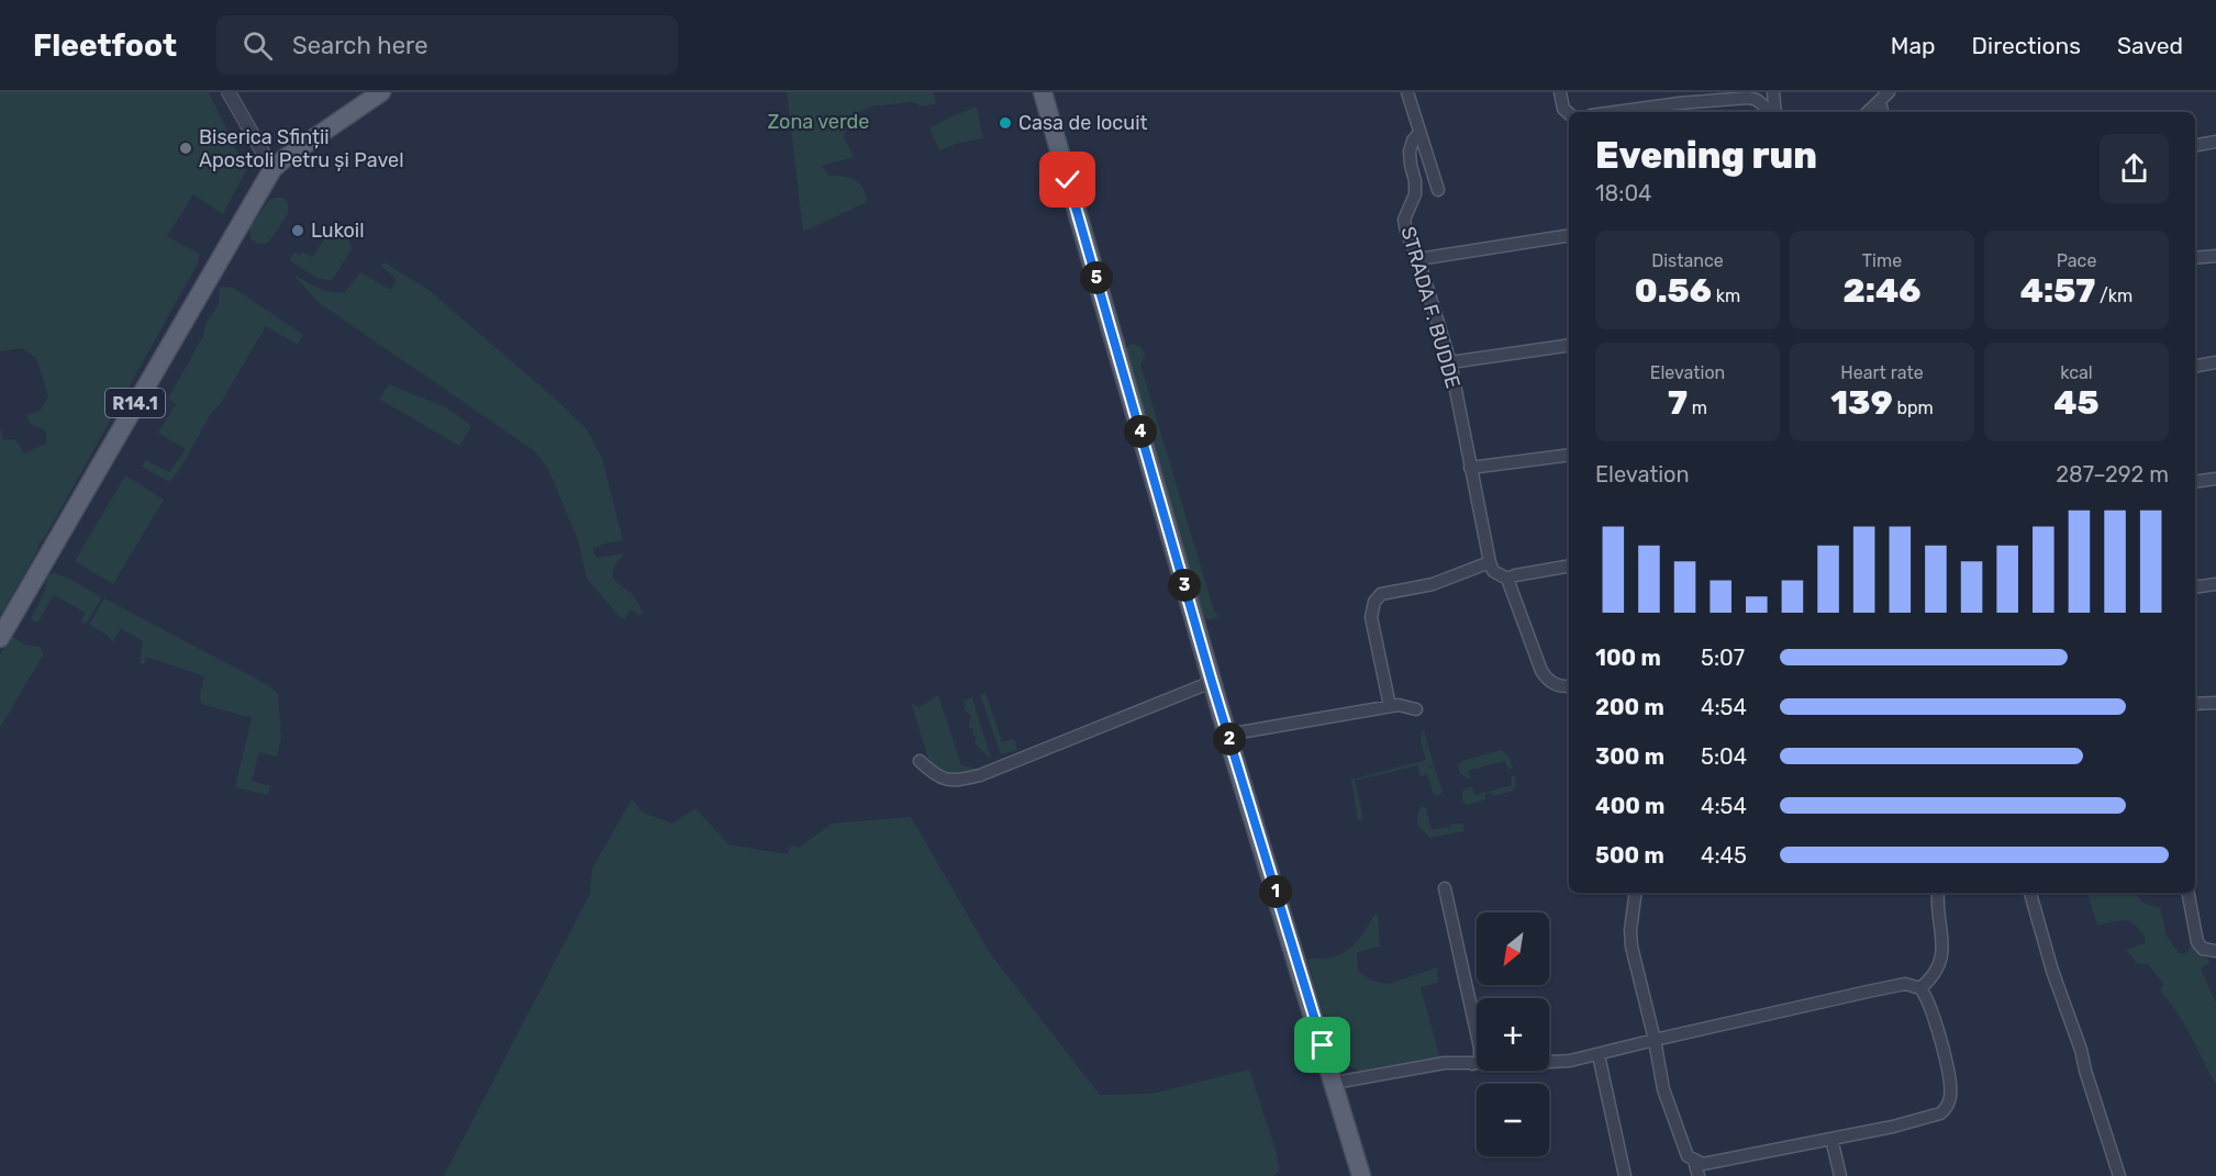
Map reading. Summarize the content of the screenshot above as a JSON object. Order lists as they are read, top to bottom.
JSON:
{
  "streets": {
    "main road": ["R14.1"],
    "street": ["STRADA F. BUDDE"]
  },
  "parks": ["Zona verde"],
  "places": ["Casa de locuit", "Biserica Sfinții Apostoli Petru și Pavel", "Lukoil"],
  "north": "bottom left",
  "page": {
    "header": "Fleetfoot",
    "search": "Search here",
    "nav": ["Map", "Directions", "Saved"],
    "heading": ["Evening run", "18:04"],
    "stats": [
      ["Distance", "0.56 km"],
      ["Time", "2:46"],
      ["Pace", "4:57 /km"],
      ["Elevation", "7 m"],
      ["Heart rate", "139 bpm"],
      ["kcal", "45"]
    ],
    "pins": [
      "5",
      "4",
      "3",
      "2",
      "1"
    ],
    "chart": ["Elevation", "287–292 m"],
    "list": [
      {
        "name": "100 m",
        "note": "5:07"
      },
      {
        "name": "200 m",
        "note": "4:54"
      },
      {
        "name": "300 m",
        "note": "5:04"
      },
      {
        "name": "400 m",
        "note": "4:54"
      },
      {
        "name": "500 m",
        "note": "4:45"
      }
    ],
    "map_buttons": ["+", "−"]
  }
}
